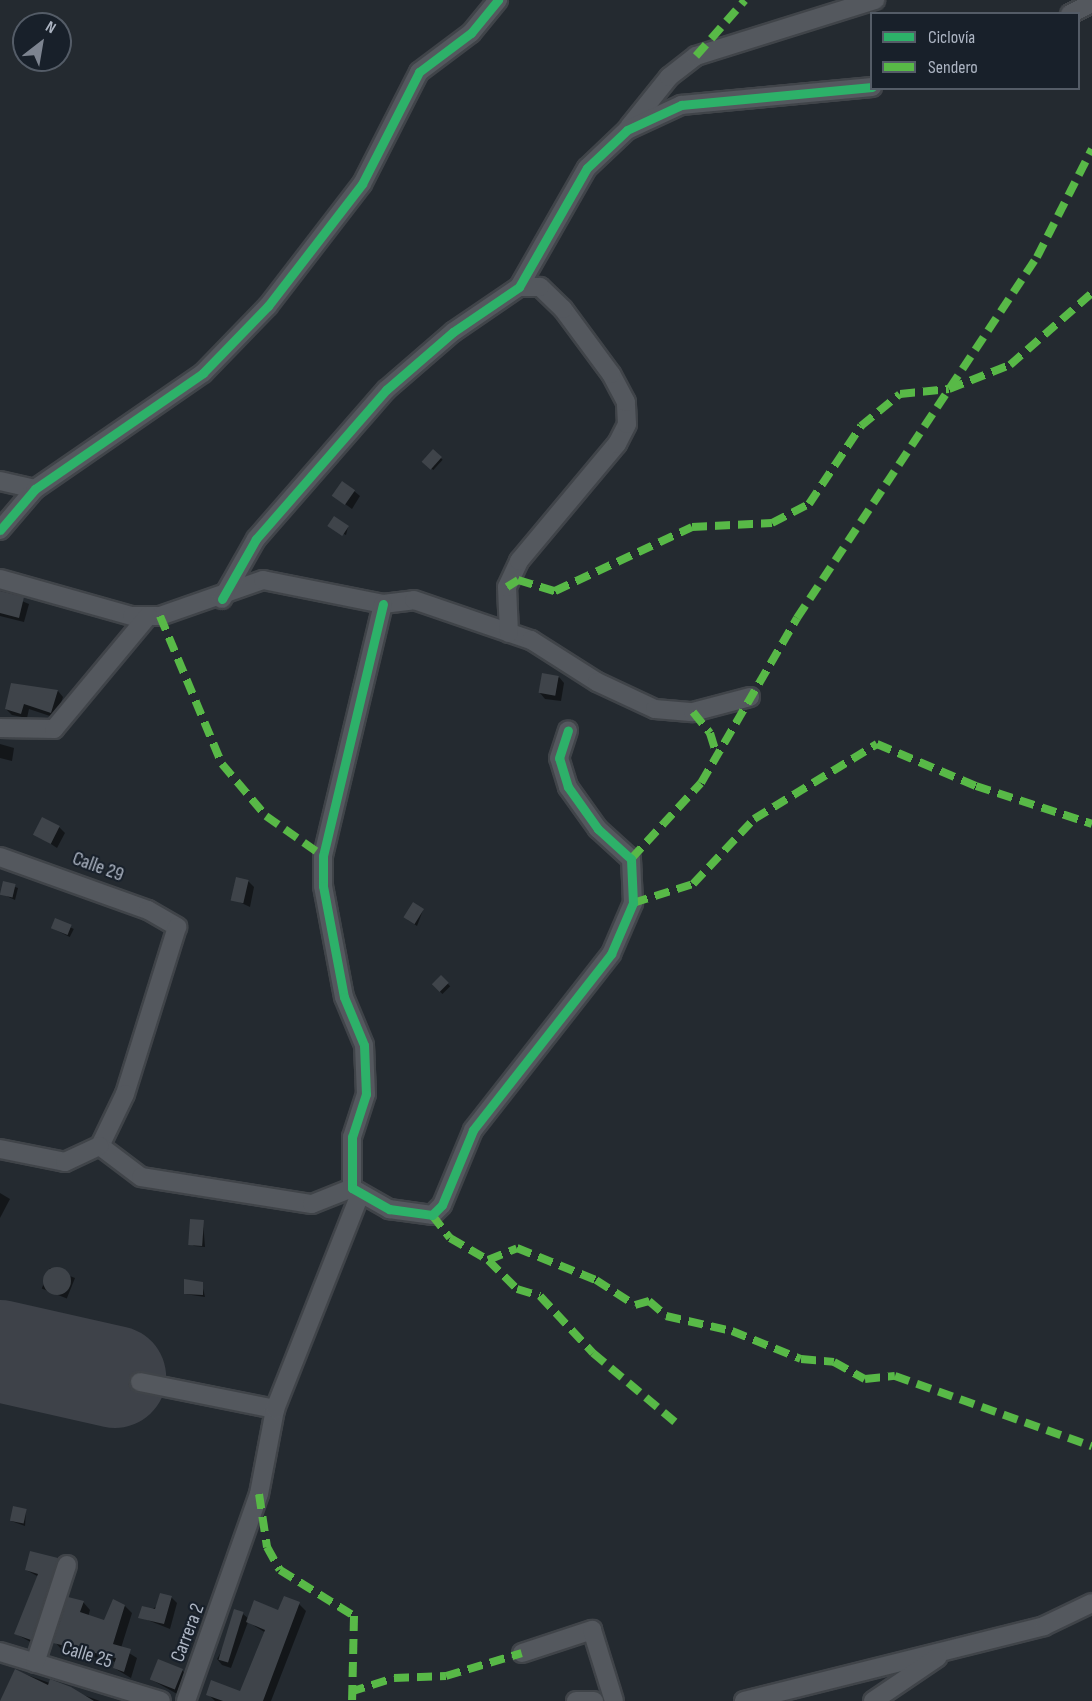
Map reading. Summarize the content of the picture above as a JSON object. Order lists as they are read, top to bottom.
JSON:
{
  "streets": {
    "street": ["Calle 29", "Carrera 2", "Calle 25"]
  },
  "legend": ["Ciclovía", "Sendero"],
  "north": "top right"
}
